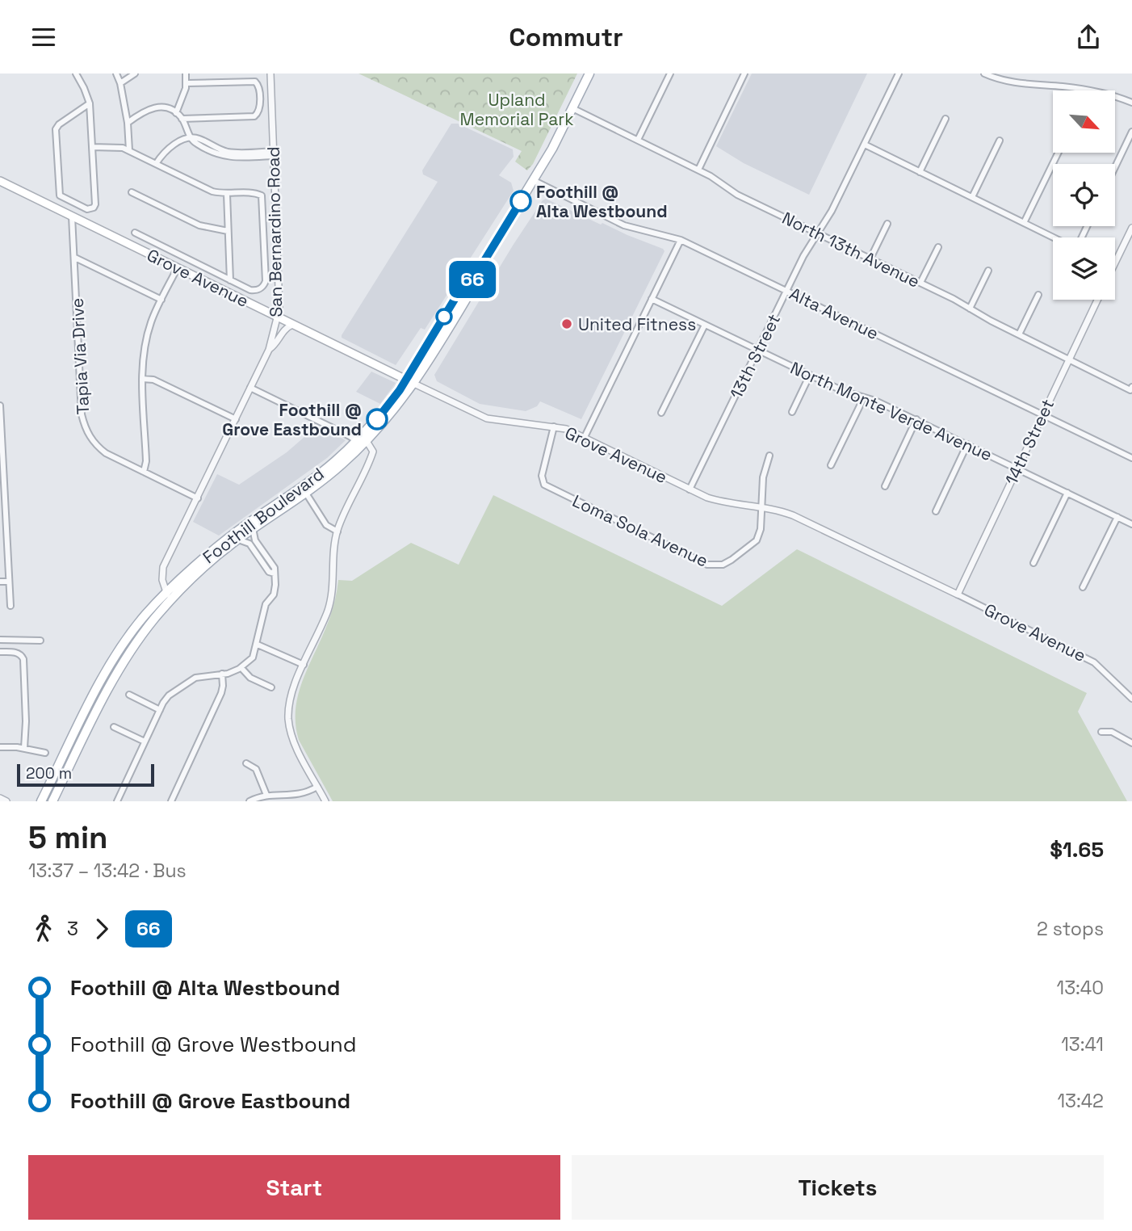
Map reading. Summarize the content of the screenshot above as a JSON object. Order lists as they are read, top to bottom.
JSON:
{
  "streets": {
    "main road": ["Grove Avenue", "Foothill Boulevard"],
    "street": [
      "San Bernardino Road",
      "North 13th Avenue",
      "Alta Avenue",
      "Tapia Via Drive",
      "13th Street",
      "North Monte Verde Avenue",
      "14th Street",
      "Loma Sola Avenue"
    ]
  },
  "crossings": [
    ["San Bernardino Road", "Grove Avenue"],
    ["San Bernardino Road", "Tapia Via Drive"],
    ["San Bernardino Road", "Foothill Boulevard"],
    ["North 13th Avenue", "13th Street"],
    ["North 13th Avenue", "14th Street"],
    ["Grove Avenue", "Tapia Via Drive"],
    ["Grove Avenue", "13th Street"],
    ["Grove Avenue", "14th Street"],
    ["Grove Avenue", "Foothill Boulevard"],
    ["Grove Avenue", "Loma Sola Avenue"],
    ["Alta Avenue", "13th Street"],
    ["Alta Avenue", "14th Street"],
    ["13th Street", "North Monte Verde Avenue"],
    ["North Monte Verde Avenue", "14th Street"]
  ],
  "parks": ["Upland Memorial Park"],
  "places": ["Foothill @ Alta Westbound", "United Fitness", "Foothill @ Grove Eastbound"],
  "lines": ["bus line 66"],
  "scale_bar": "200 m",
  "north": "bottom right",
  "page": {
    "header": "Commutr",
    "on_map": "66",
    "scale": "200 m",
    "heading": ["5 min", "13:37 – 13:42 · Bus", "$1.65"],
    "legs": ["3", "66", "2 stops"],
    "list": [
      {
        "name": "Foothill @ Alta Westbound",
        "value": "13:40"
      },
      {
        "name": "Foothill @ Grove Westbound",
        "value": "13:41"
      },
      {
        "name": "Foothill @ Grove Eastbound",
        "value": "13:42"
      }
    ],
    "buttons": ["Start", "Tickets"]
  }
}
